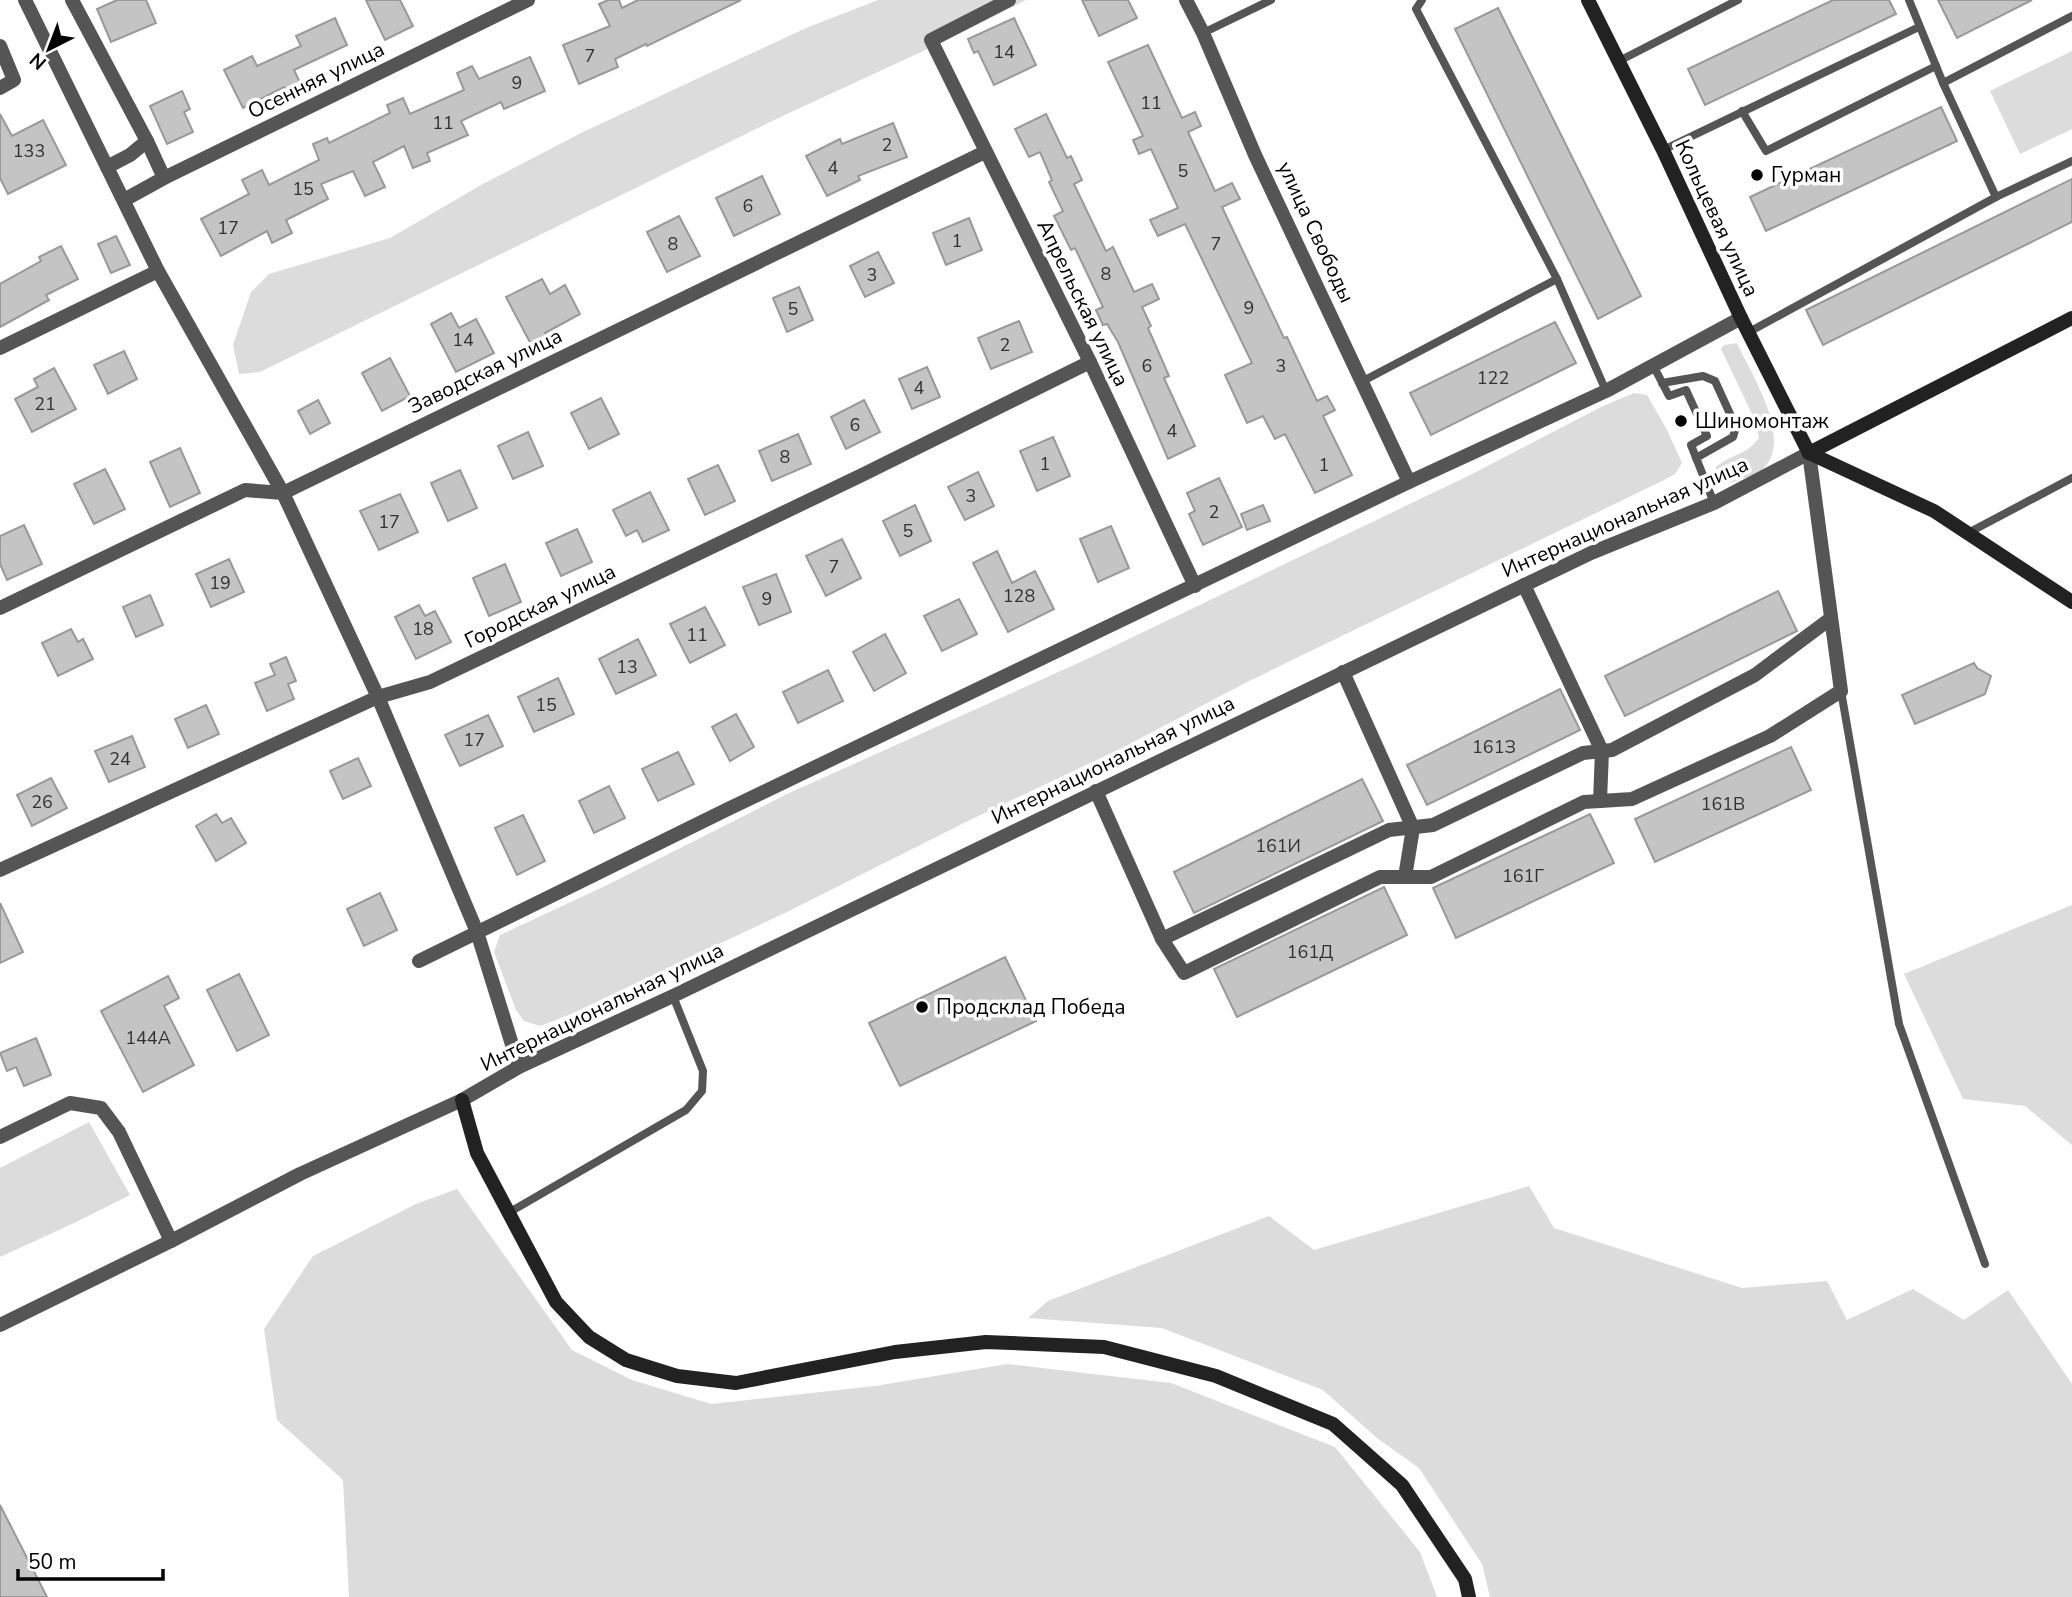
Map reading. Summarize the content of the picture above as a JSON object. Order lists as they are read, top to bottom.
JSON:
{
  "streets": {
    "street": [
      "Осенняя улица",
      "Кольцевая улица",
      "улица Свободы",
      "Апрельская улица",
      "Заводская улица",
      "Интернациональная улица",
      "Городская улица"
    ]
  },
  "crossings": [
    ["Кольцевая улица", "Интернациональная улица"],
    ["Апрельская улица", "Заводская улица"],
    ["Апрельская улица", "Городская улица"]
  ],
  "places": ["Гурман", "Шиномонтаж", "Продсклад Победа"],
  "house_numbers": [
    "14",
    "7",
    "9",
    "11",
    "11",
    "2",
    "133",
    "4",
    "5",
    "15",
    "6",
    "17",
    "1",
    "8",
    "7",
    "8",
    "3",
    "9",
    "5",
    "14",
    "2",
    "6",
    "3",
    "122",
    "4",
    "21",
    "6",
    "4",
    "8",
    "1",
    "1",
    "3",
    "2",
    "17",
    "5",
    "7",
    "19",
    "128",
    "9",
    "18",
    "11",
    "13",
    "15",
    "17",
    "161З",
    "24",
    "26",
    "161В",
    "161И",
    "161Г",
    "161Д",
    "144А"
  ],
  "scale_bar": "50 m",
  "north": "bottom left"
}
